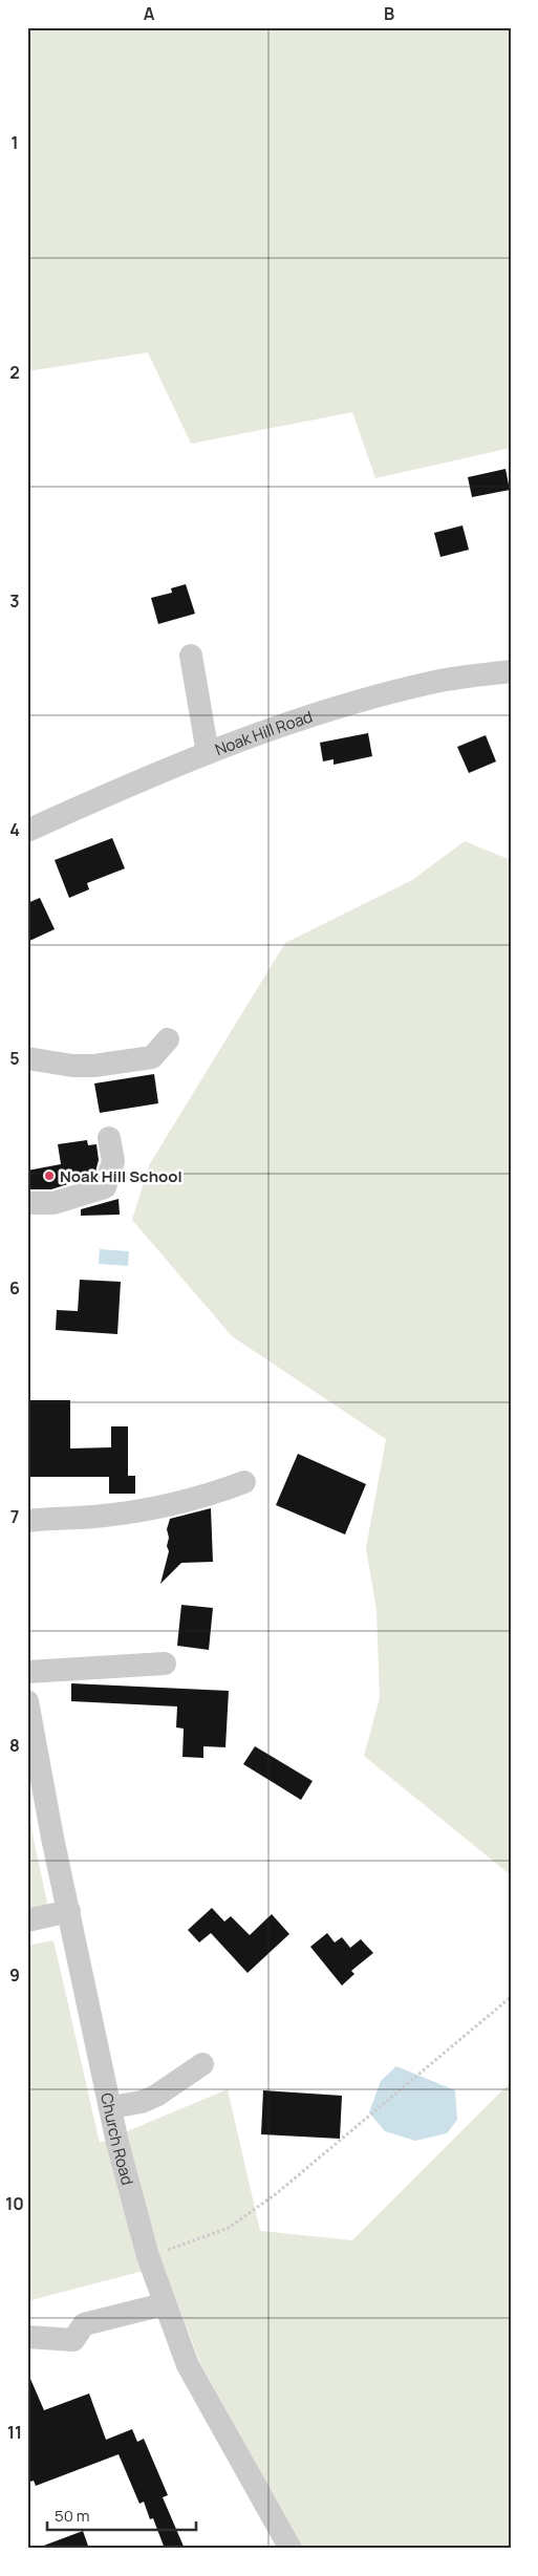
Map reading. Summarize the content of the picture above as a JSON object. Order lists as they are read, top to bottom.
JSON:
{
  "streets": {
    "street": ["Noak Hill Road", "Church Road"]
  },
  "places": ["Noak Hill School"],
  "scale_bar": "50 m",
  "grid": {
    "columns": ["A", "B"],
    "rows": [
      "1",
      "2",
      "3",
      "4",
      "5",
      "6",
      "7",
      "8",
      "9",
      "10",
      "11"
    ]
  }
}
